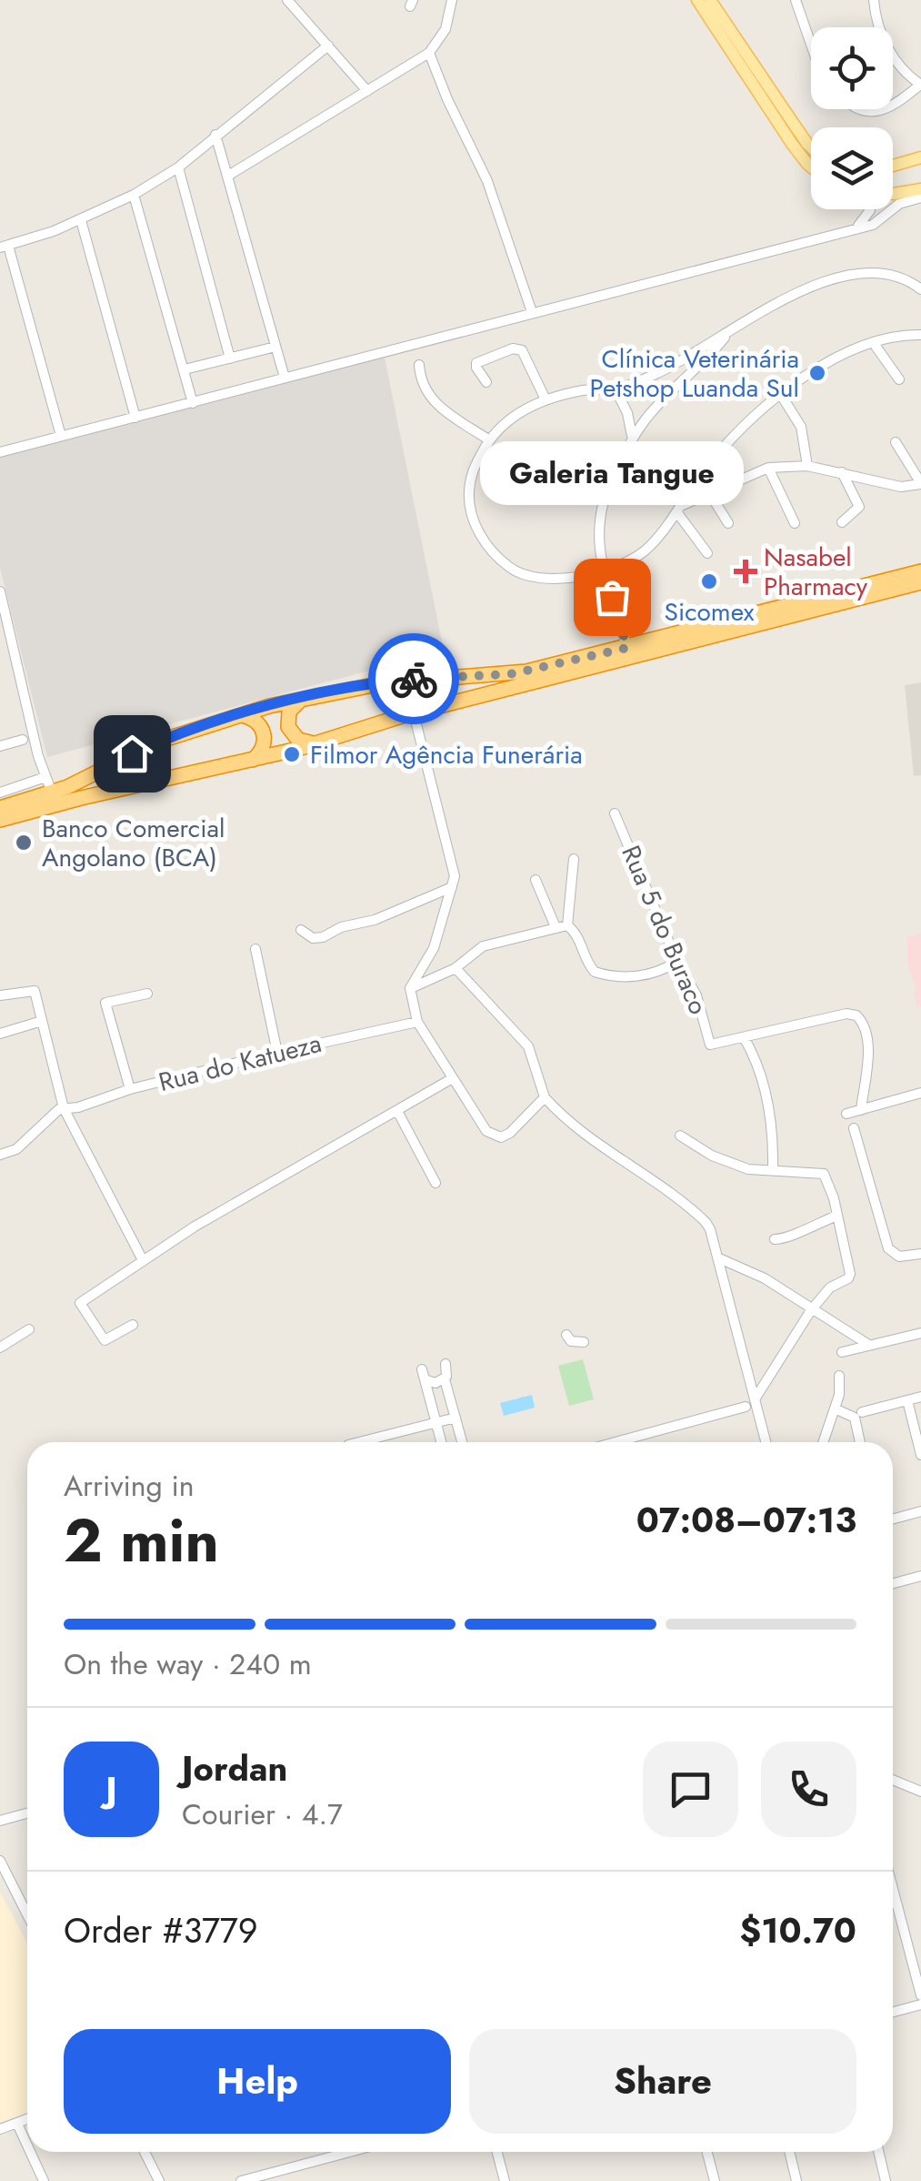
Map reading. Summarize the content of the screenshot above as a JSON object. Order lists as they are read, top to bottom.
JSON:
{
  "streets": {
    "street": ["Rua 5 do Buraco", "Rua do Katueza"]
  },
  "places": {
    "other": [
      "Clínica Veterinária Petshop Luanda Sul",
      "Sicomex",
      "Galeria Tangue",
      "Filmor Agência Funerária",
      "Banco Comercial Angolano (BCA)"
    ],
    "health": ["Nasabel Pharmacy"]
  },
  "page": {
    "bubble": "Galeria Tangue",
    "heading": ["2 min", "Arriving in", "07:08–07:13"],
    "panel": [
      "Jordan",
      "Courier · 4.7",
      "Order #3779",
      "$10.70"
    ],
    "bar": "On the way · 240 m",
    "round": "J",
    "buttons": ["Help", "Share"]
  }
}
